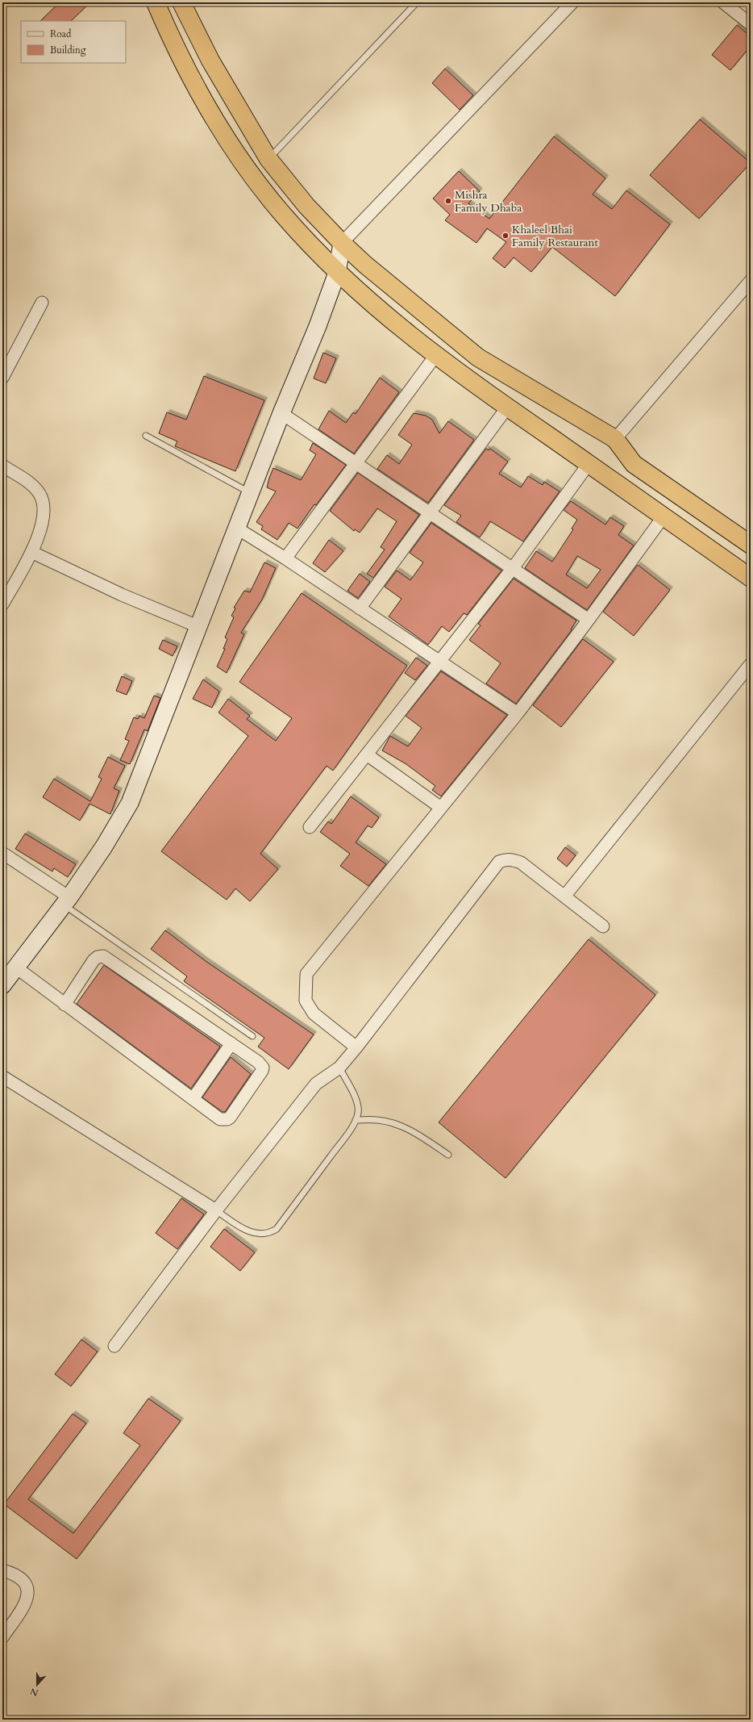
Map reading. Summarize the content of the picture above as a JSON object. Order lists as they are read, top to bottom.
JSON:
{
  "places": ["Mishra Family Dhaba", "Khaleel Bhai Family Restaurant"],
  "legend": ["Road", "Building"],
  "north": "bottom"
}
